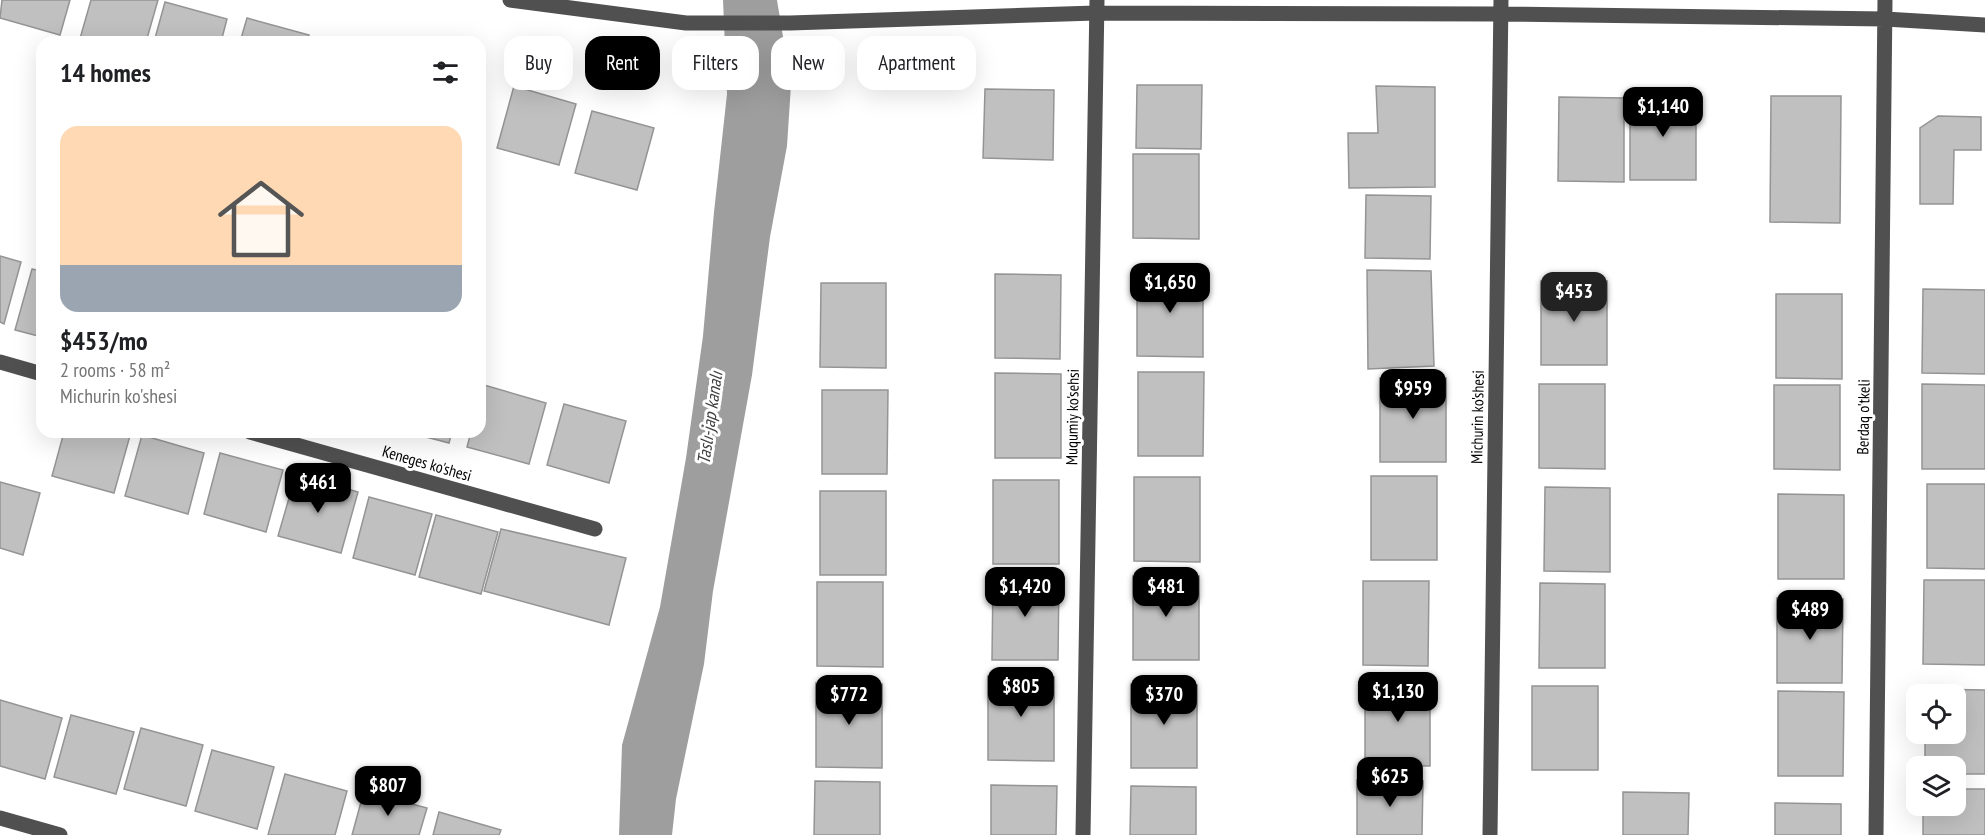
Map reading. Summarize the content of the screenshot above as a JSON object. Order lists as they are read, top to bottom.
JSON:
{
  "streets": {
    "street": [
      "Muqumiy ko'sehsi",
      "Michurin ko'shesi",
      "Berdaq o'tkeli",
      "Keneges ko'shesi"
    ]
  },
  "water": ["Taslı-jap kanalı"],
  "page": {
    "chip": [
      "Buy",
      "Rent",
      "Filters",
      "New",
      "Apartment"
    ],
    "heading": "14 homes",
    "price": [
      "$1,140",
      "$1,650",
      "$453",
      "$959",
      "$461",
      "$1,420",
      "$481",
      "$489",
      "$805",
      "$1,130",
      "$772",
      "$370",
      "$625",
      "$807"
    ],
    "list": [
      {
        "name": "$453/mo",
        "note": "2 rooms · 58 m² · Michurin ko'shesi"
      }
    ]
  }
}
